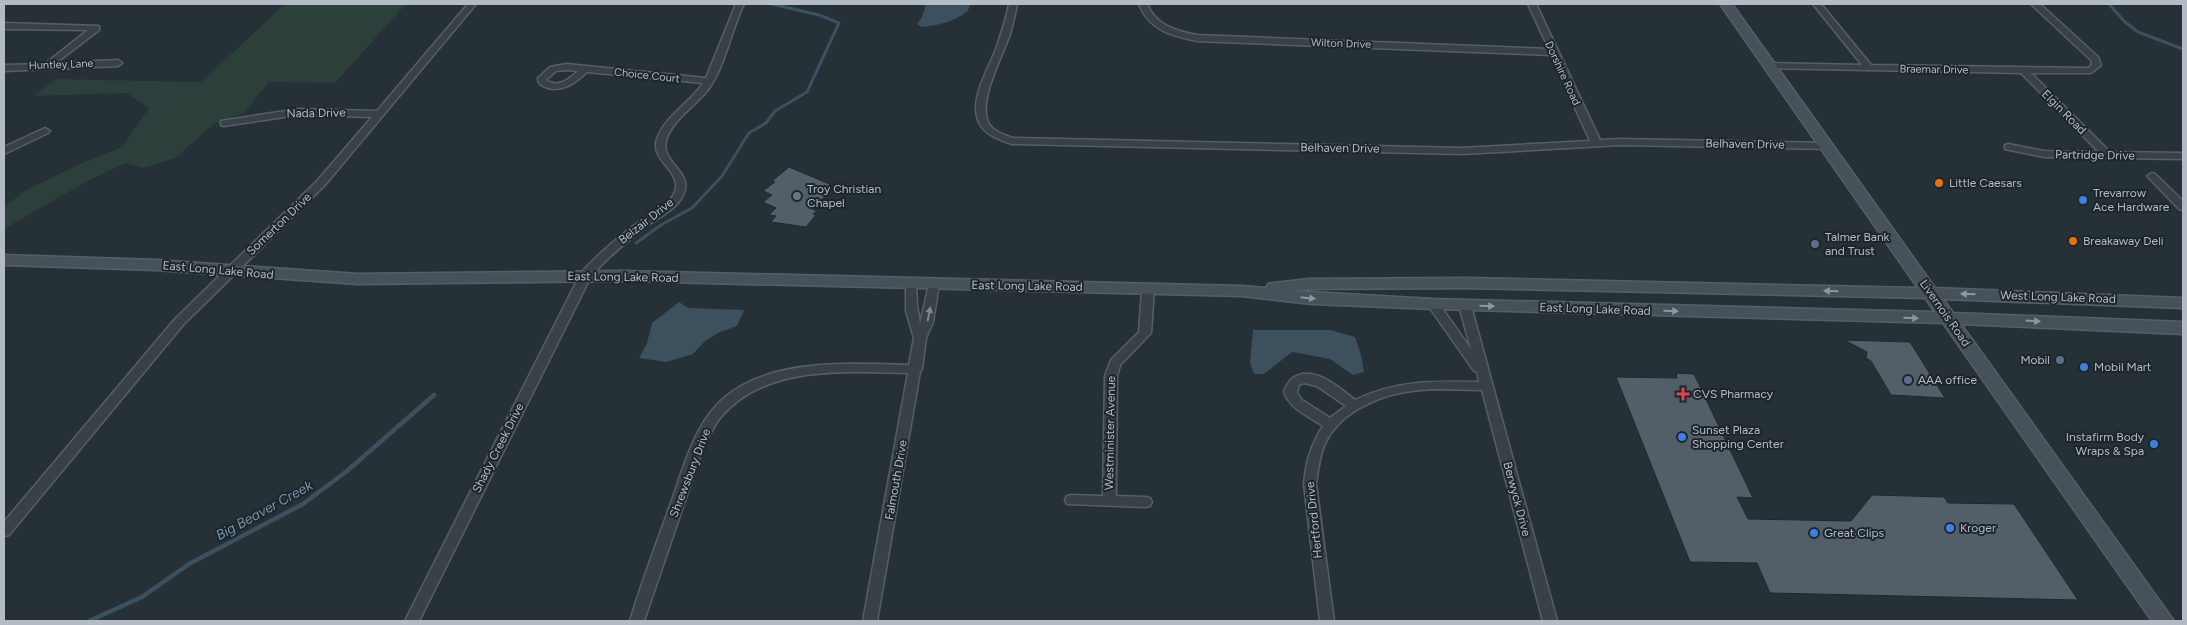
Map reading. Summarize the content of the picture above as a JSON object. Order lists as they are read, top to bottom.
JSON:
{
  "streets": {
    "main road": ["East Long Lake Road", "West Long Lake Road", "Livernois Road"],
    "street": [
      "Wilton Drive",
      "Huntley Lane",
      "Braemar Drive",
      "Dorshire Road",
      "Choice Court",
      "Elgin Road",
      "Nada Drive",
      "Belhaven Drive",
      "Partridge Drive",
      "Belzair Drive",
      "Somerton Drive",
      "Westminister Avenue",
      "Shady Creek Drive",
      "Shrewsbury Drive",
      "Falmouth Drive",
      "Berwyck Drive",
      "Hertford Drive"
    ]
  },
  "crossings": [
    ["Wilton Drive", "Dorshire Road"],
    ["Braemar Drive", "Elgin Road"],
    ["Braemar Drive", "Livernois Road"],
    ["Dorshire Road", "Belhaven Drive"],
    ["Choice Court", "Belzair Drive"],
    ["Elgin Road", "Partridge Drive"],
    ["Nada Drive", "Somerton Drive"],
    ["Belhaven Drive", "Livernois Road"],
    ["Belzair Drive", "East Long Lake Road"],
    ["Belzair Drive", "Shady Creek Drive"],
    ["Somerton Drive", "East Long Lake Road"],
    ["East Long Lake Road", "West Long Lake Road"],
    ["East Long Lake Road", "Livernois Road"],
    ["East Long Lake Road", "Westminister Avenue"],
    ["East Long Lake Road", "Shady Creek Drive"],
    ["East Long Lake Road", "Falmouth Drive"],
    ["East Long Lake Road", "Berwyck Drive"],
    ["West Long Lake Road", "Livernois Road"],
    ["Shrewsbury Drive", "Falmouth Drive"],
    ["Berwyck Drive", "Hertford Drive"]
  ],
  "water": ["Big Beaver Creek"],
  "places": {
    "other": [
      "Little Caesars",
      "Troy Christian Chapel",
      "Trevarrow Ace Hardware",
      "Breakaway Deli",
      "Talmer Bank and Trust",
      "Mobil",
      "Mobil Mart",
      "AAA office",
      "Sunset Plaza Shopping Center",
      "Instafirm Body Wraps & Spa",
      "Kroger",
      "Great Clips"
    ],
    "health": ["CVS Pharmacy"]
  }
}
